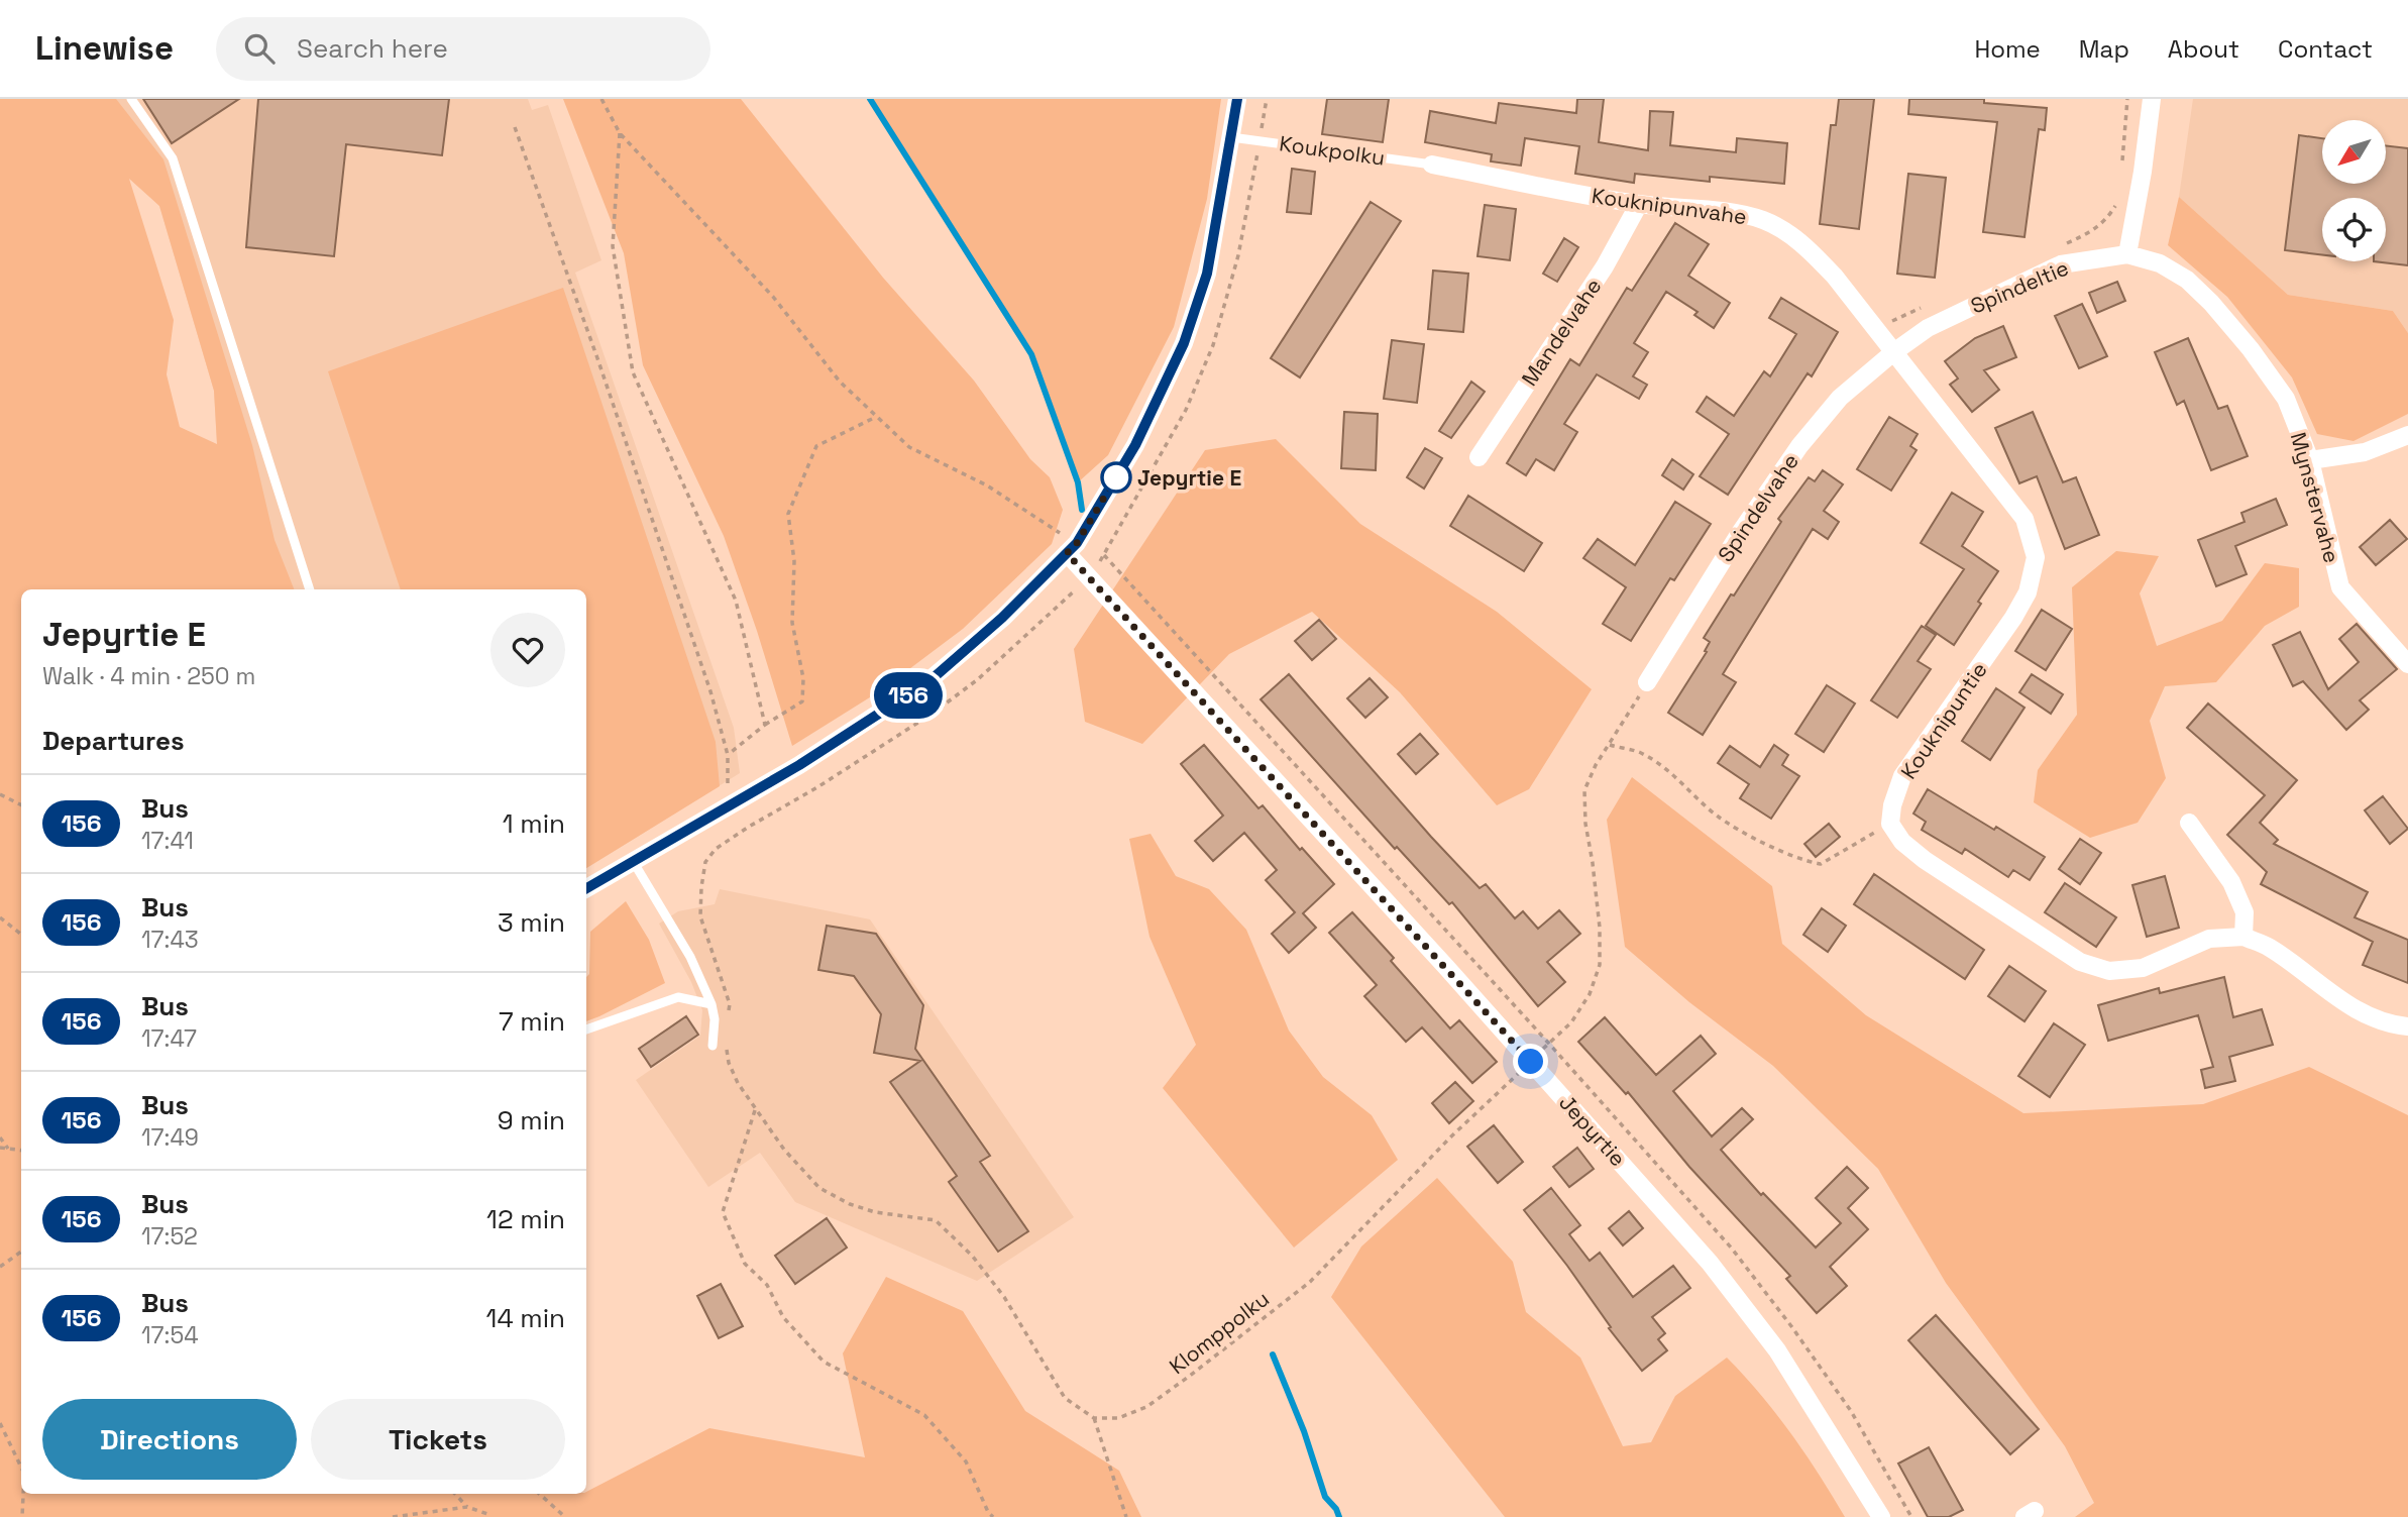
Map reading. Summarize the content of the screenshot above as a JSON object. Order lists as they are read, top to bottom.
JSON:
{
  "streets": {
    "street": [
      "Kouknipunvahe",
      "Spindeltie",
      "Mandelvahe",
      "Mynstervahe",
      "Spindelvahe",
      "Kouknipuntie",
      "Jepyrtie"
    ],
    "lane": ["Koukpolku"],
    "path": ["Klomppolku"]
  },
  "crossings": [
    ["Koukpolku", "Kouknipunvahe"],
    ["Kouknipunvahe", "Spindeltie"],
    ["Kouknipunvahe", "Mandelvahe"],
    ["Kouknipunvahe", "Spindelvahe"],
    ["Kouknipunvahe", "Kouknipuntie"],
    ["Spindeltie", "Mynstervahe"],
    ["Spindeltie", "Spindelvahe"],
    ["Spindeltie", "Kouknipuntie"],
    ["Spindelvahe", "Kouknipuntie"],
    ["Spindelvahe", "Klomppolku"],
    ["Jepyrtie", "Klomppolku"]
  ],
  "places": ["Jepyrtie E"],
  "lines": ["bus line 156"],
  "north": "bottom left",
  "page": {
    "header": "Linewise",
    "search": "Search here",
    "nav": [
      "Home",
      "Map",
      "About",
      "Contact"
    ],
    "on_map": "156",
    "heading": [
      ["Jepyrtie E", "Walk · 4 min · 250 m"],
      "Departures"
    ],
    "list": [
      {
        "mark": "156",
        "name": "Bus",
        "note": "17:41",
        "value": "1 min"
      },
      {
        "mark": "156",
        "name": "Bus",
        "note": "17:43",
        "value": "3 min"
      },
      {
        "mark": "156",
        "name": "Bus",
        "note": "17:47",
        "value": "7 min"
      },
      {
        "mark": "156",
        "name": "Bus",
        "note": "17:49",
        "value": "9 min"
      },
      {
        "mark": "156",
        "name": "Bus",
        "note": "17:52",
        "value": "12 min"
      },
      {
        "mark": "156",
        "name": "Bus",
        "note": "17:54",
        "value": "14 min"
      }
    ],
    "buttons": ["Directions", "Tickets"]
  }
}
